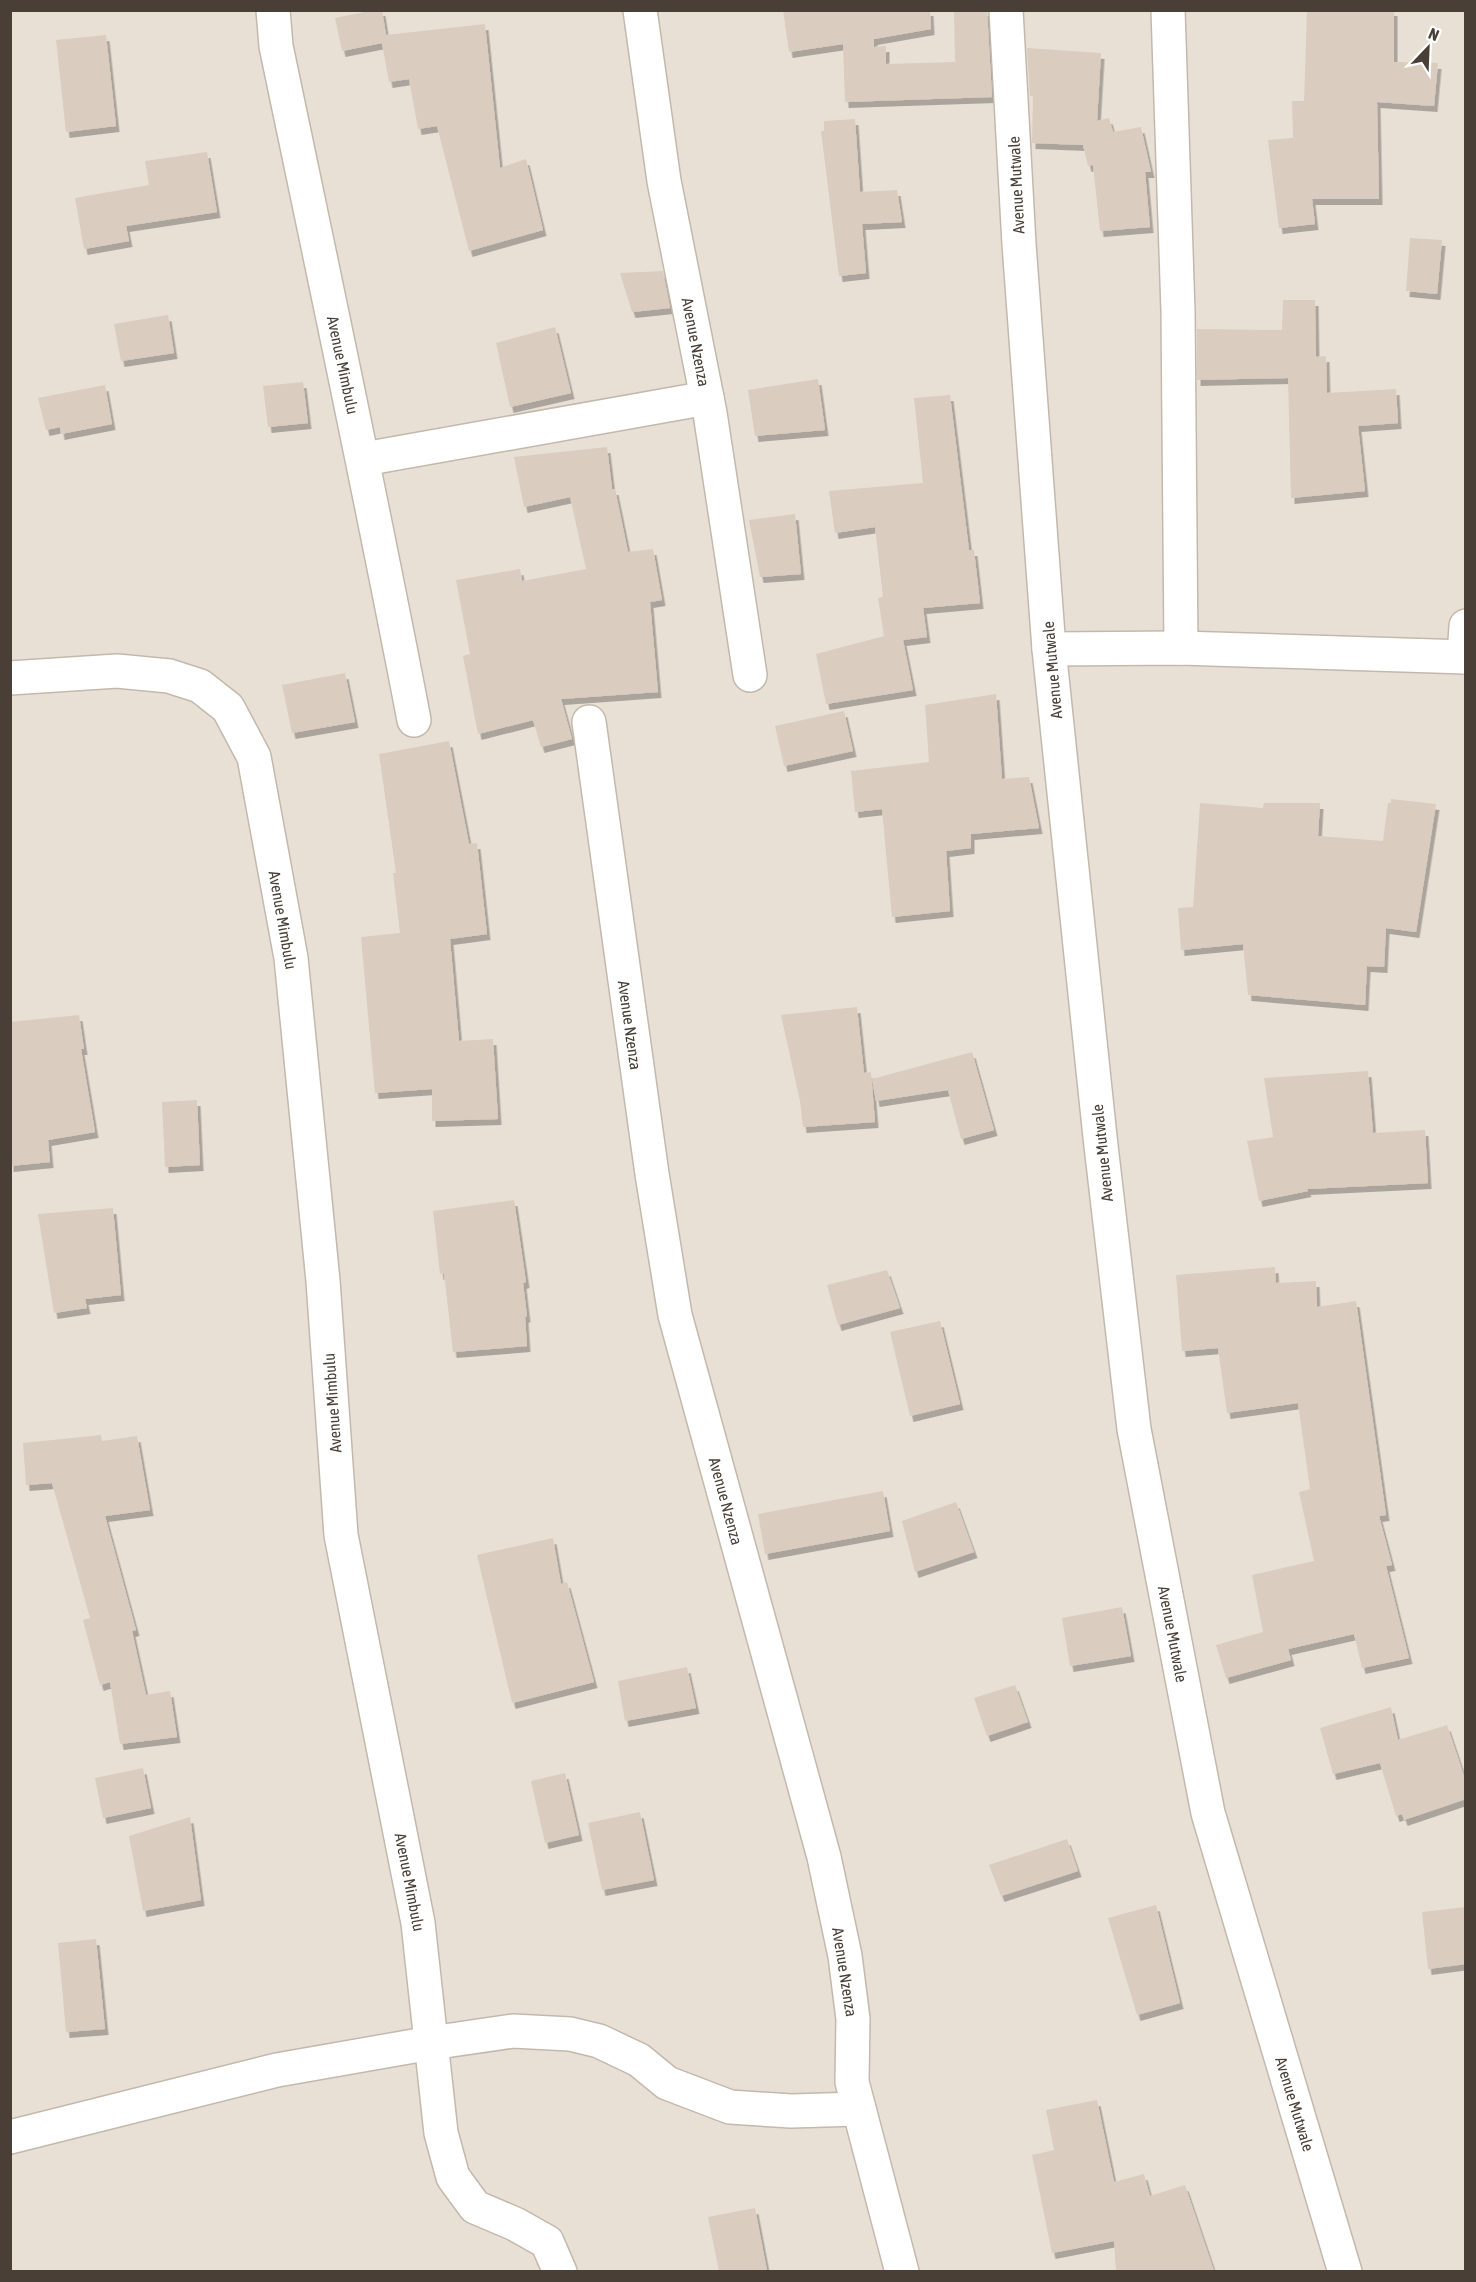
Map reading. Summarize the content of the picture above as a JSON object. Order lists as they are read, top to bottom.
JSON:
{
  "streets": {
    "street": ["Avenue Mutwale", "Avenue Nzenza", "Avenue Mimbulu"]
  },
  "north": "top right"
}
